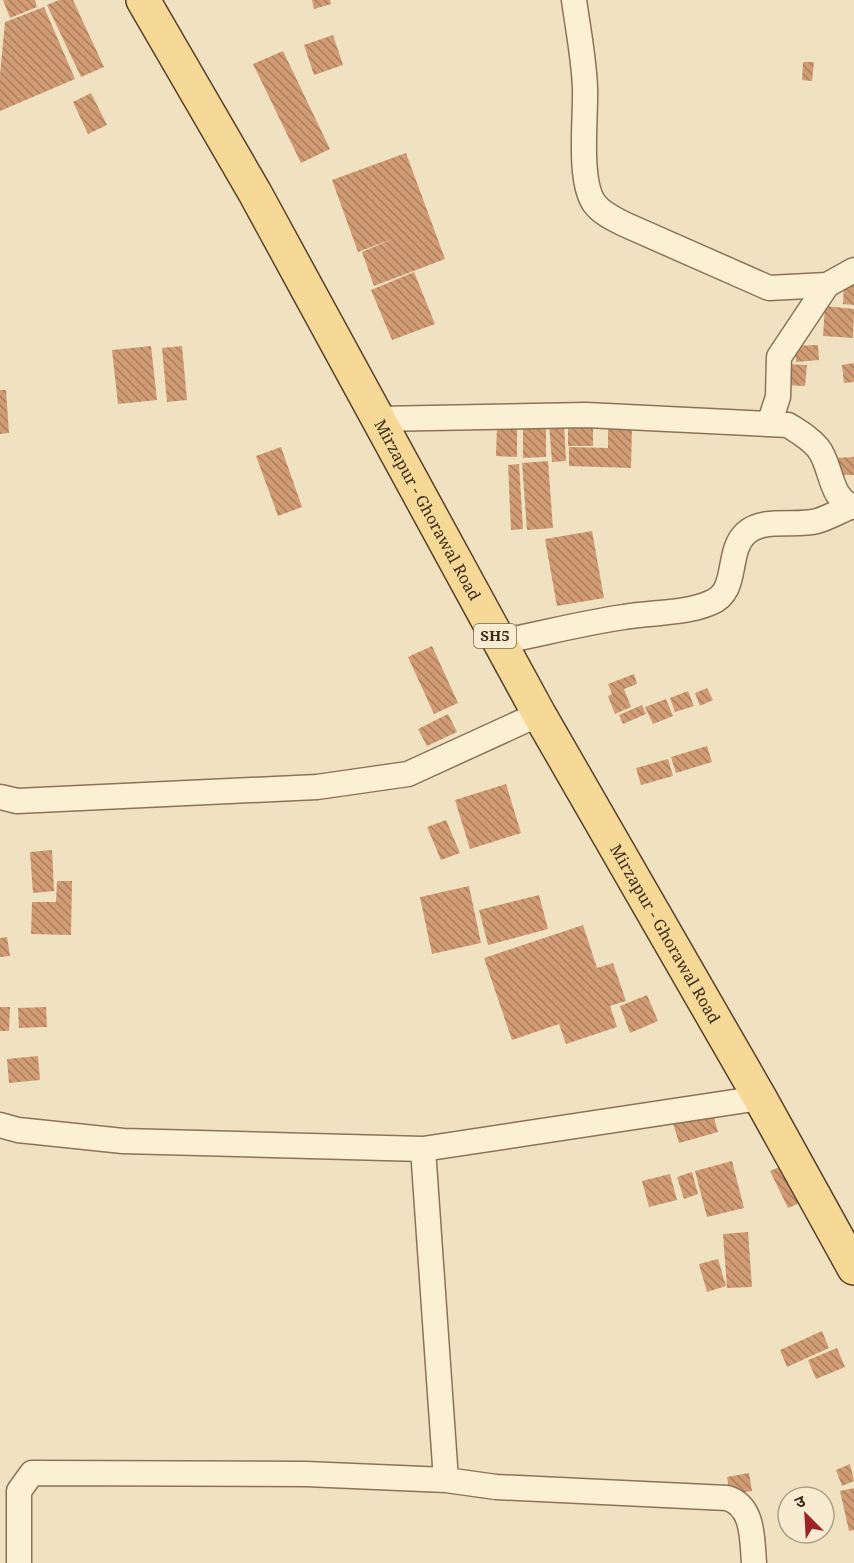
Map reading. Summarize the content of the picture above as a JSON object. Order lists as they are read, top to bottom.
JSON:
{
  "streets": {
    "main road": ["Mirzapur - Ghorawal Road", "SH5"]
  },
  "north": "top left"
}
